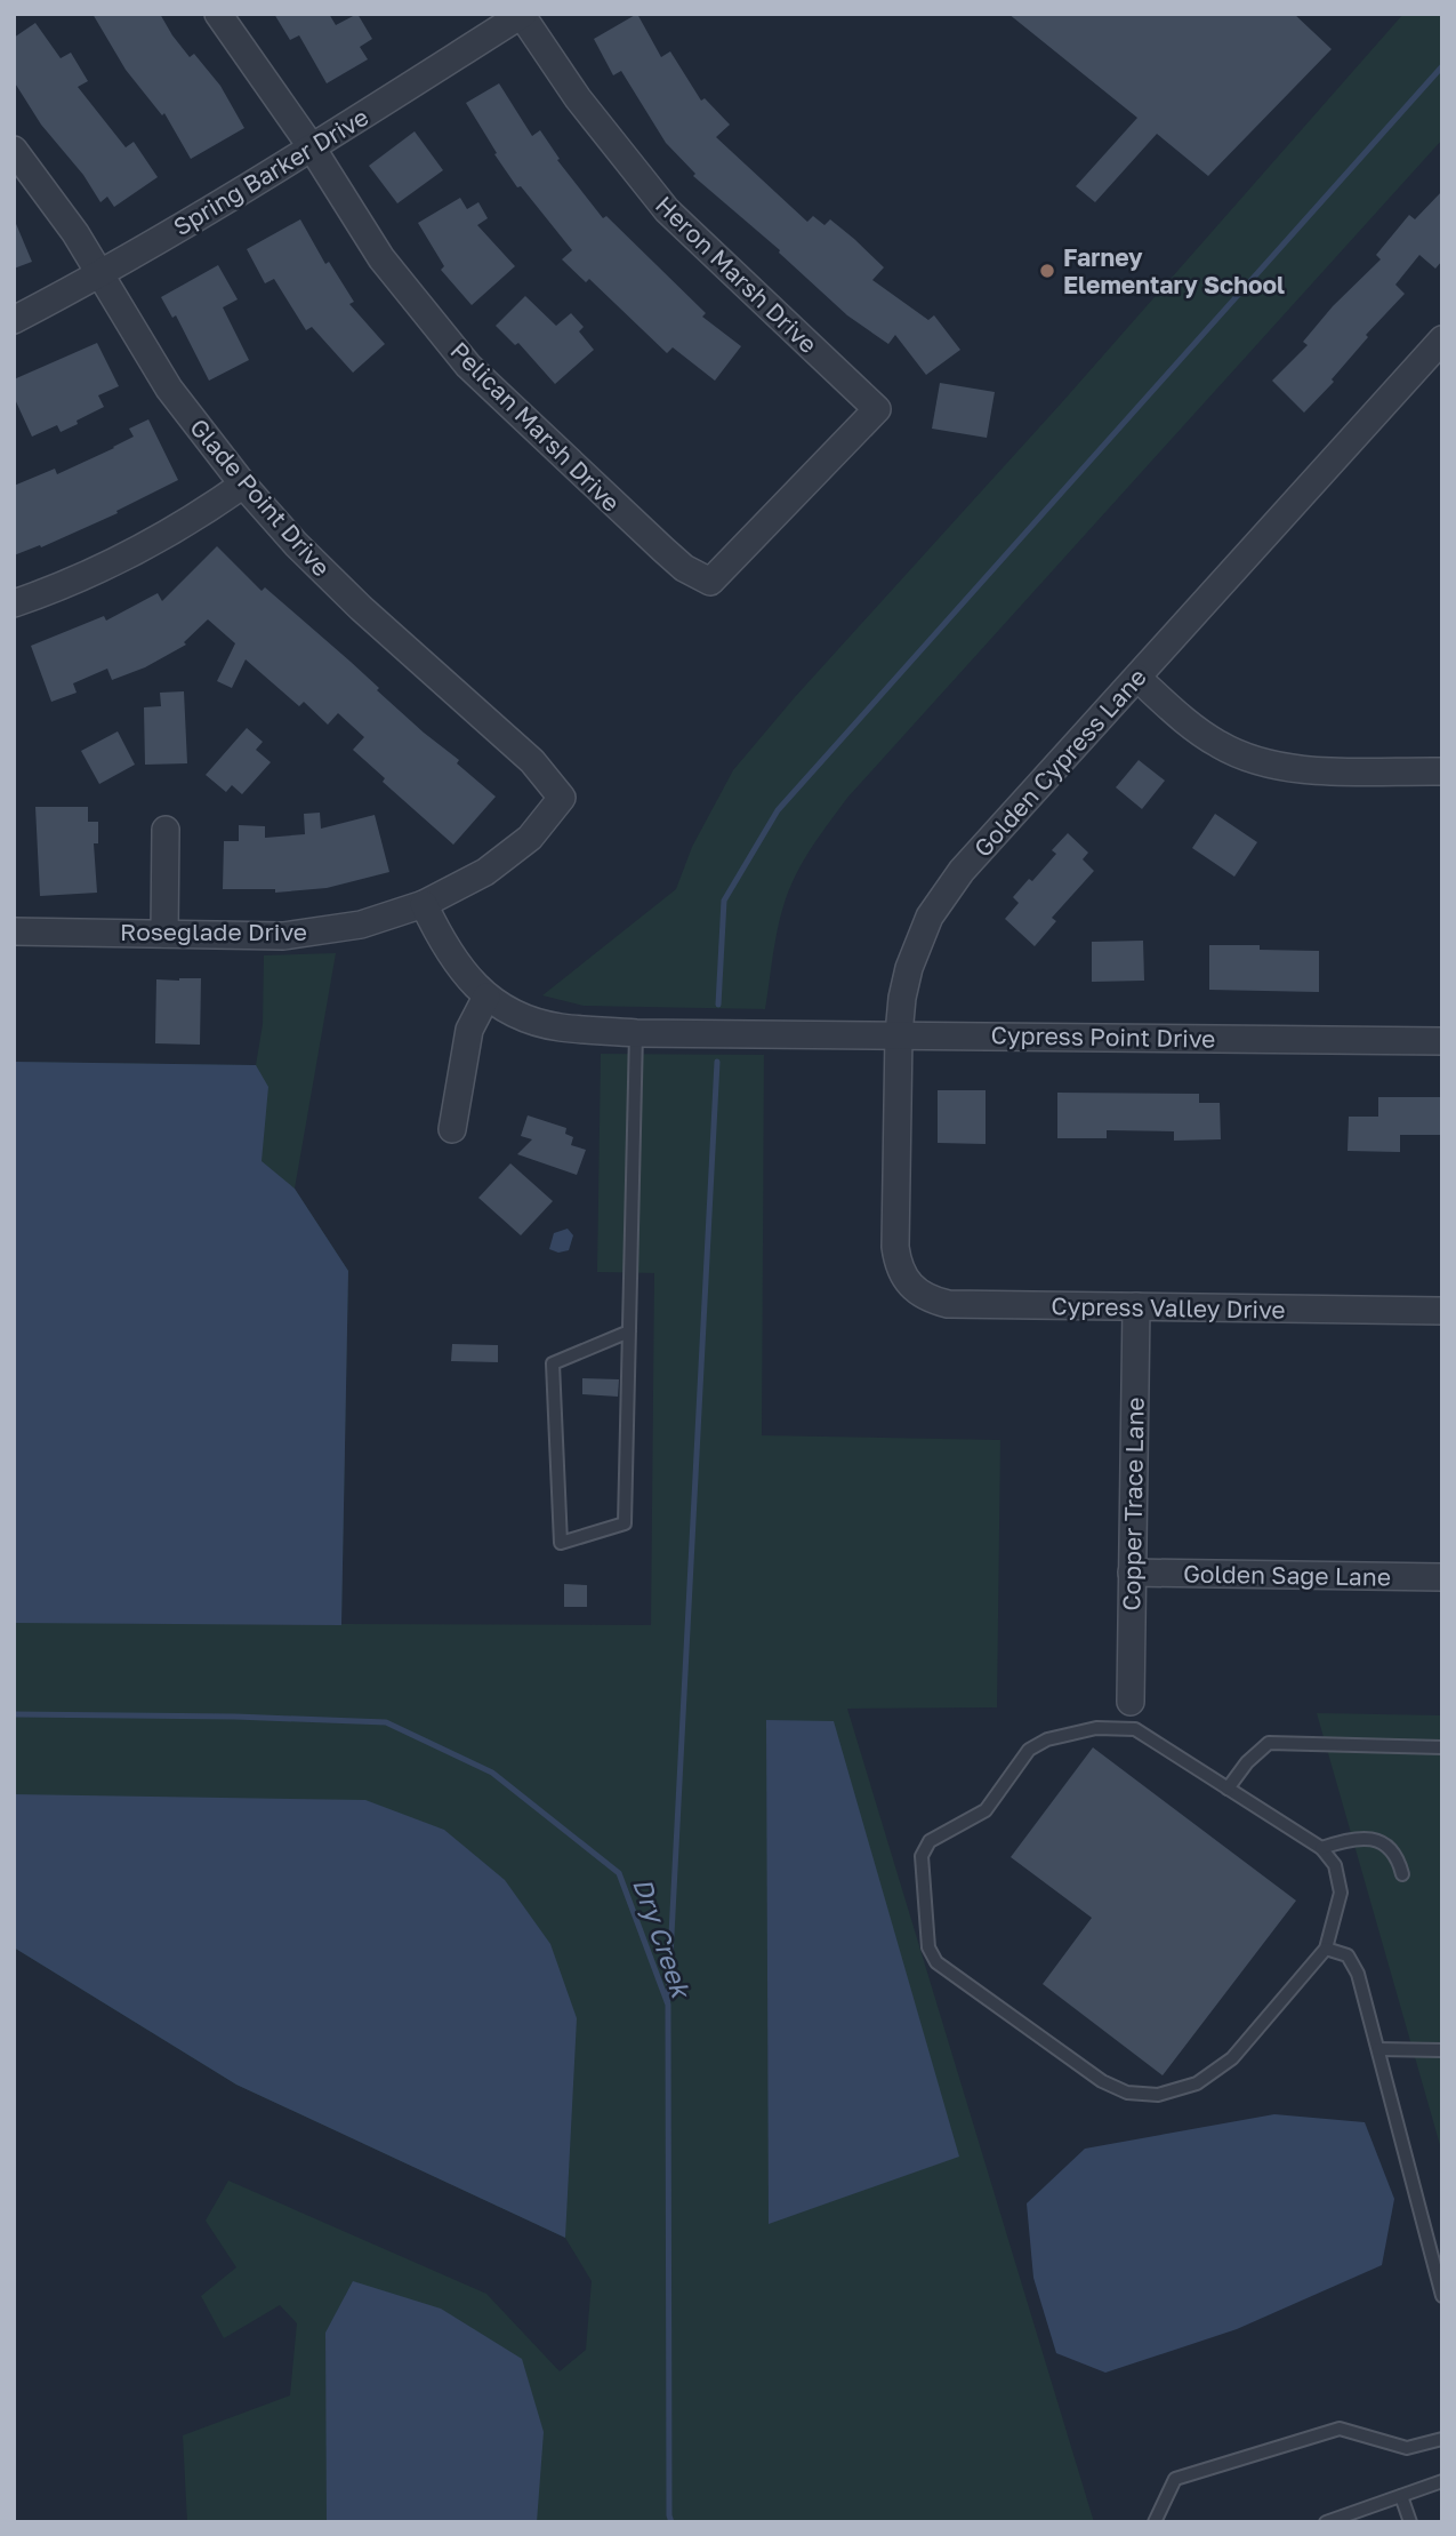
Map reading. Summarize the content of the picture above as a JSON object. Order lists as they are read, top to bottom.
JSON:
{
  "streets": {
    "street": [
      "Spring Barker Drive",
      "Heron Marsh Drive",
      "Pelican Marsh Drive",
      "Glade Point Drive",
      "Golden Cypress Lane",
      "Roseglade Drive",
      "Cypress Point Drive",
      "Cypress Valley Drive",
      "Copper Trace Lane",
      "Golden Sage Lane"
    ]
  },
  "crossings": [
    ["Spring Barker Drive", "Heron Marsh Drive"],
    ["Spring Barker Drive", "Pelican Marsh Drive"],
    ["Spring Barker Drive", "Glade Point Drive"],
    ["Heron Marsh Drive", "Pelican Marsh Drive"],
    ["Glade Point Drive", "Roseglade Drive"],
    ["Golden Cypress Lane", "Cypress Point Drive"],
    ["Golden Cypress Lane", "Cypress Valley Drive"],
    ["Cypress Valley Drive", "Copper Trace Lane"],
    ["Copper Trace Lane", "Golden Sage Lane"]
  ],
  "water": ["Dry Creek"],
  "places": ["Farney Elementary School"]
}
